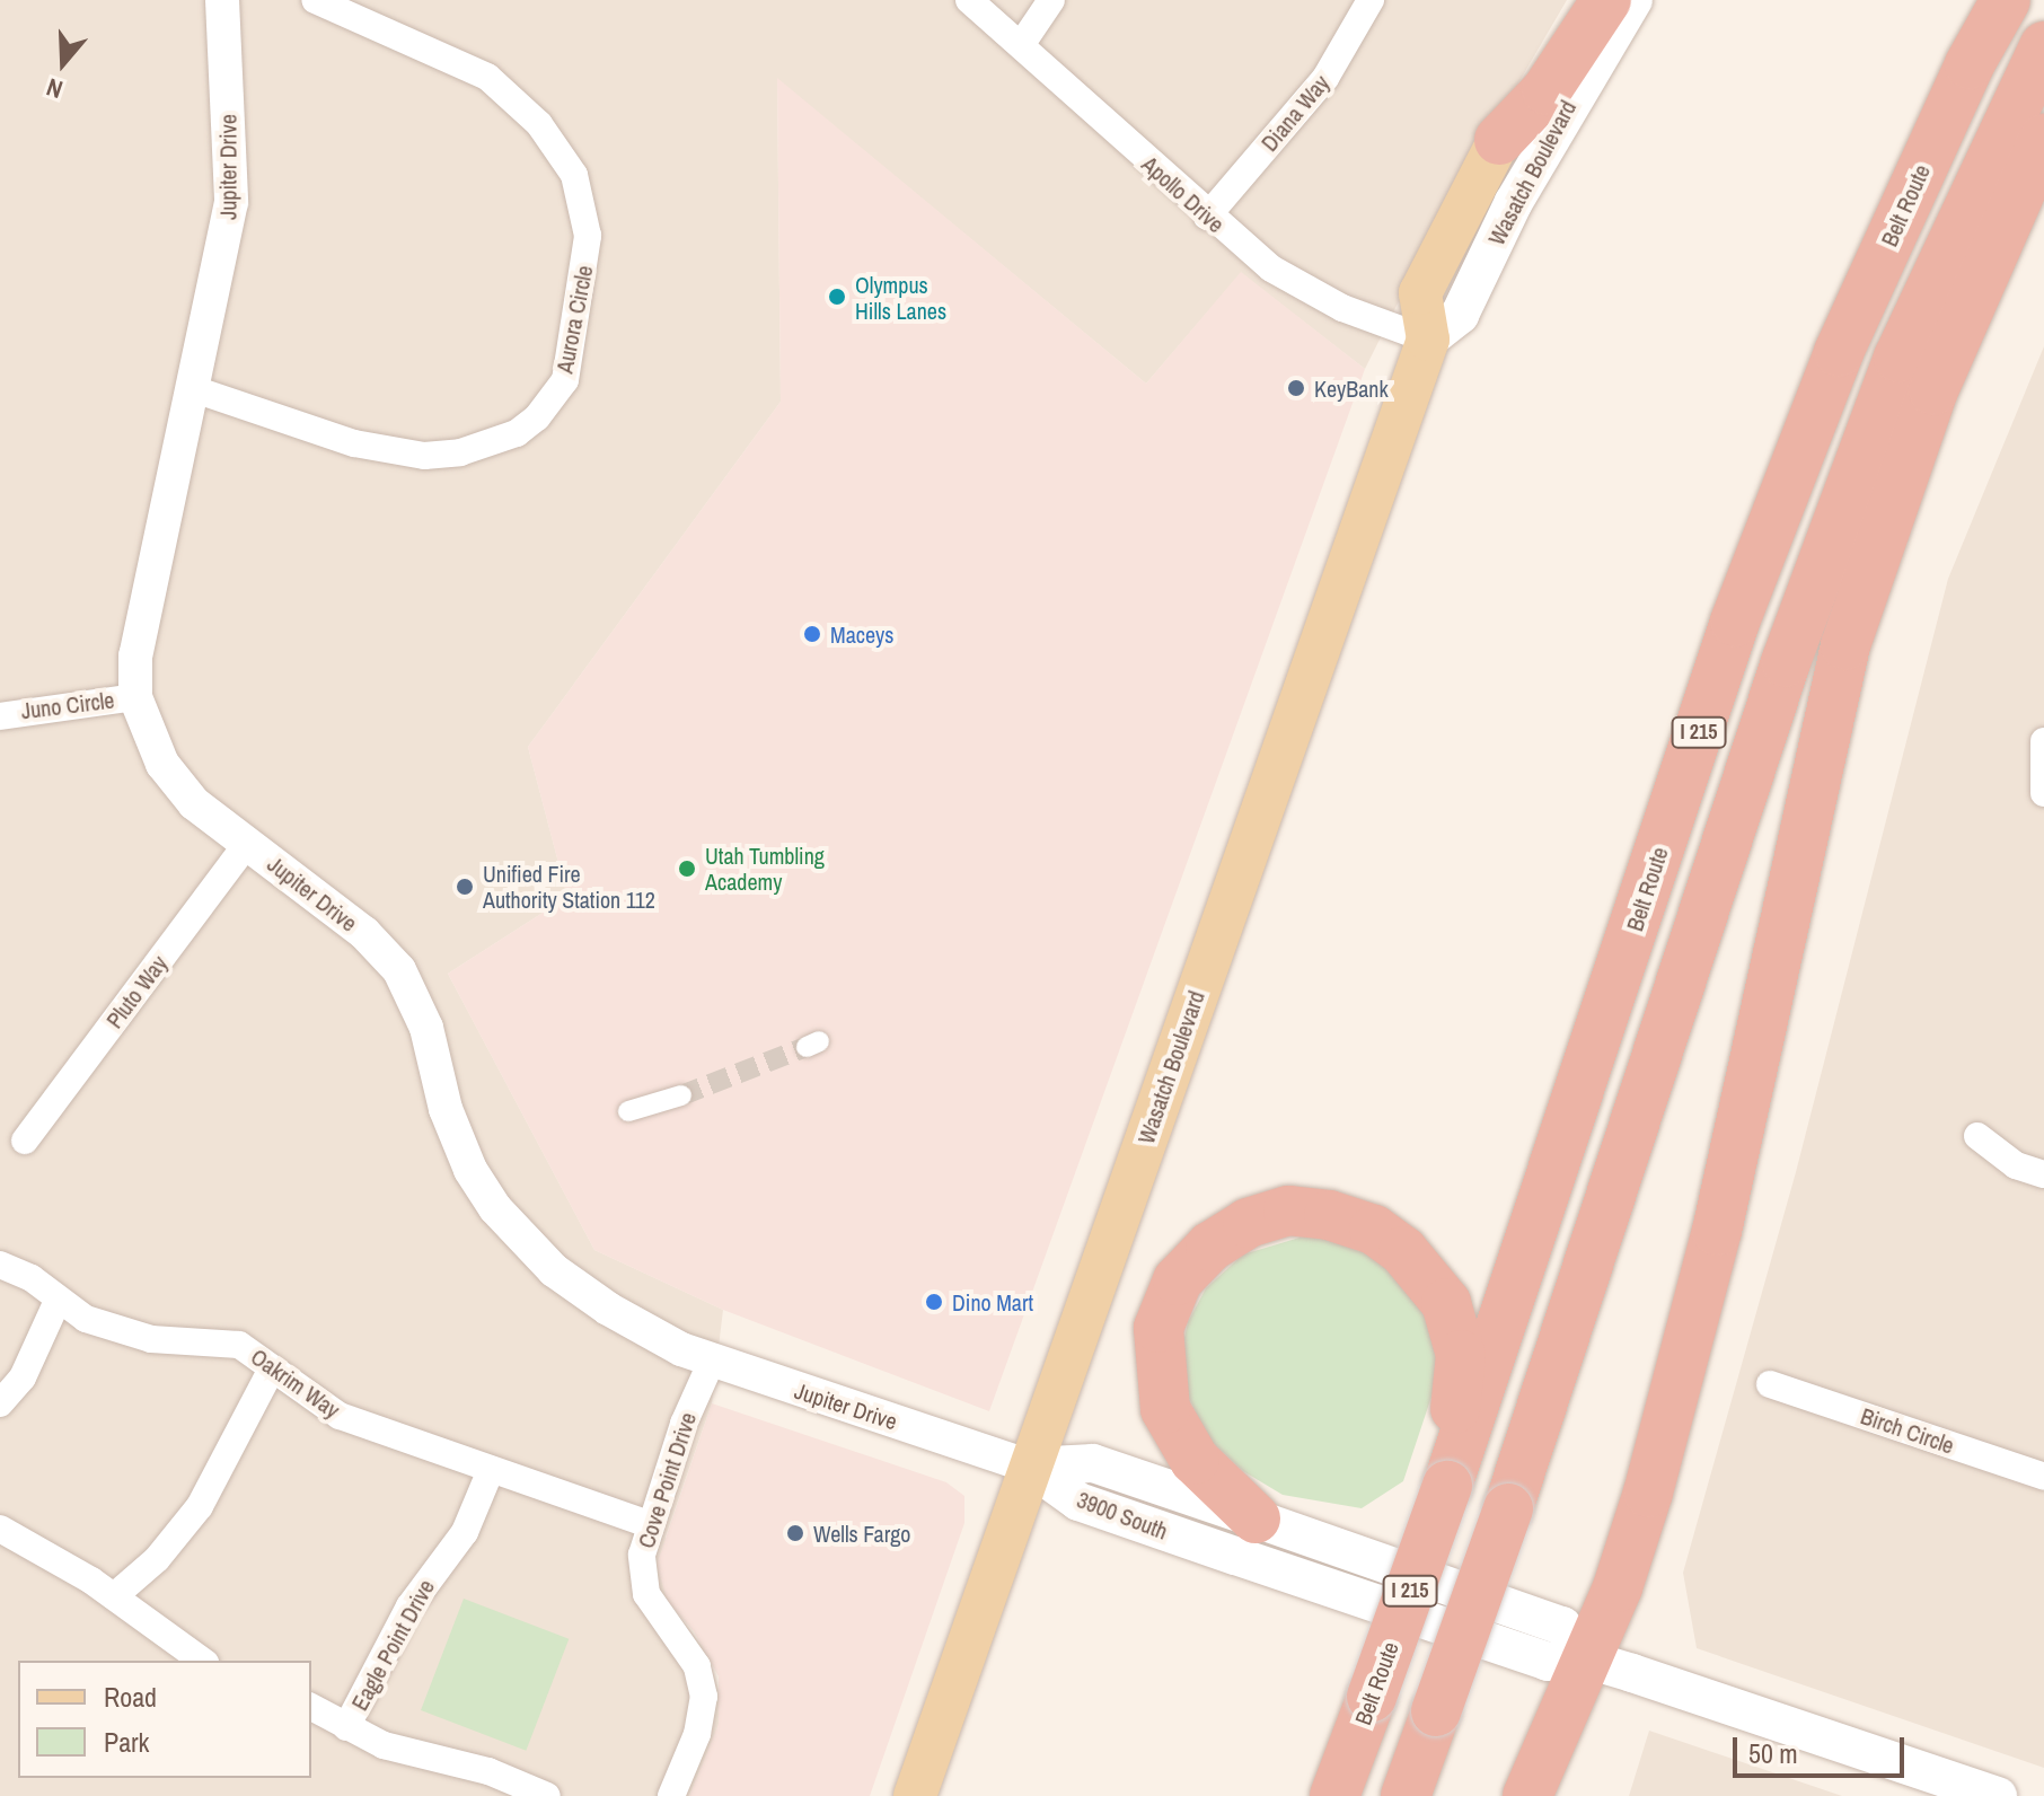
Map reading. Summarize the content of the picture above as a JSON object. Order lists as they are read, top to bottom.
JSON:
{
  "streets": {
    "highway": ["Belt Route", "I 215"],
    "main road": ["Wasatch Boulevard", "3900 South"],
    "street": [
      "Diana Way",
      "Jupiter Drive",
      "Apollo Drive",
      "Aurora Circle",
      "Juno Circle",
      "Pluto Way",
      "Oakrim Way",
      "Birch Circle",
      "Cove Point Drive",
      "Eagle Point Drive"
    ]
  },
  "crossings": [
    ["Diana Way", "Apollo Drive"],
    ["Jupiter Drive", "Wasatch Boulevard"],
    ["Jupiter Drive", "Aurora Circle"],
    ["Jupiter Drive", "Juno Circle"],
    ["Jupiter Drive", "Pluto Way"],
    ["Jupiter Drive", "Cove Point Drive"],
    ["Jupiter Drive", "3900 South"],
    ["Wasatch Boulevard", "Apollo Drive"],
    ["Wasatch Boulevard", "3900 South"],
    ["Oakrim Way", "Cove Point Drive"],
    ["Oakrim Way", "Eagle Point Drive"]
  ],
  "places": [
    "Olympus Hills Lanes",
    "KeyBank",
    "Maceys",
    "Utah Tumbling Academy",
    "Unified Fire Authority Station 112",
    "Dino Mart",
    "Wells Fargo"
  ],
  "legend": ["Road", "Park"],
  "scale_bar": "50 m",
  "north": "bottom"
}
